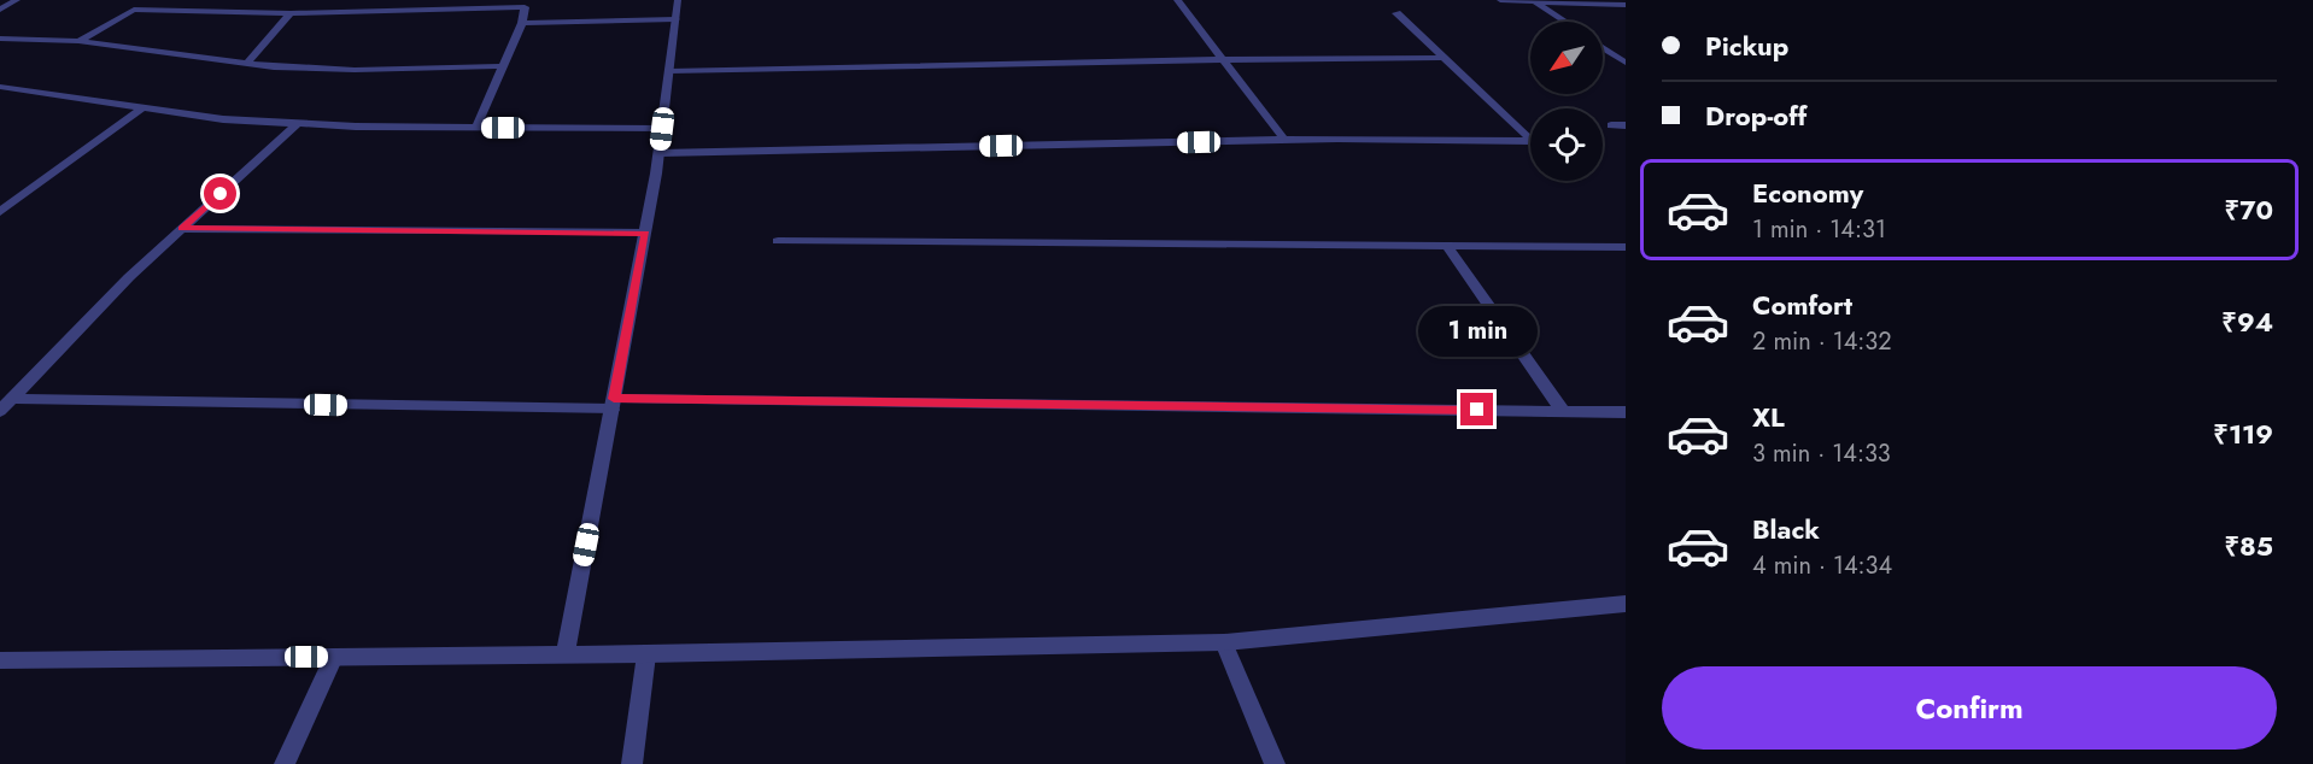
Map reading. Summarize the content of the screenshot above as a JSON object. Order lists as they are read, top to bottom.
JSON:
{
  "north": "bottom left",
  "page": {
    "banner": ["Pickup", "Drop-off"],
    "list": [
      {
        "name": "Economy",
        "note": "1 min · 14:31",
        "value": "₹70"
      },
      {
        "name": "Comfort",
        "note": "2 min · 14:32",
        "value": "₹94"
      },
      {
        "name": "XL",
        "note": "3 min · 14:33",
        "value": "₹119"
      },
      {
        "name": "Black",
        "note": "4 min · 14:34",
        "value": "₹85"
      }
    ],
    "bubble": "1 min",
    "buttons": "Confirm"
  }
}
